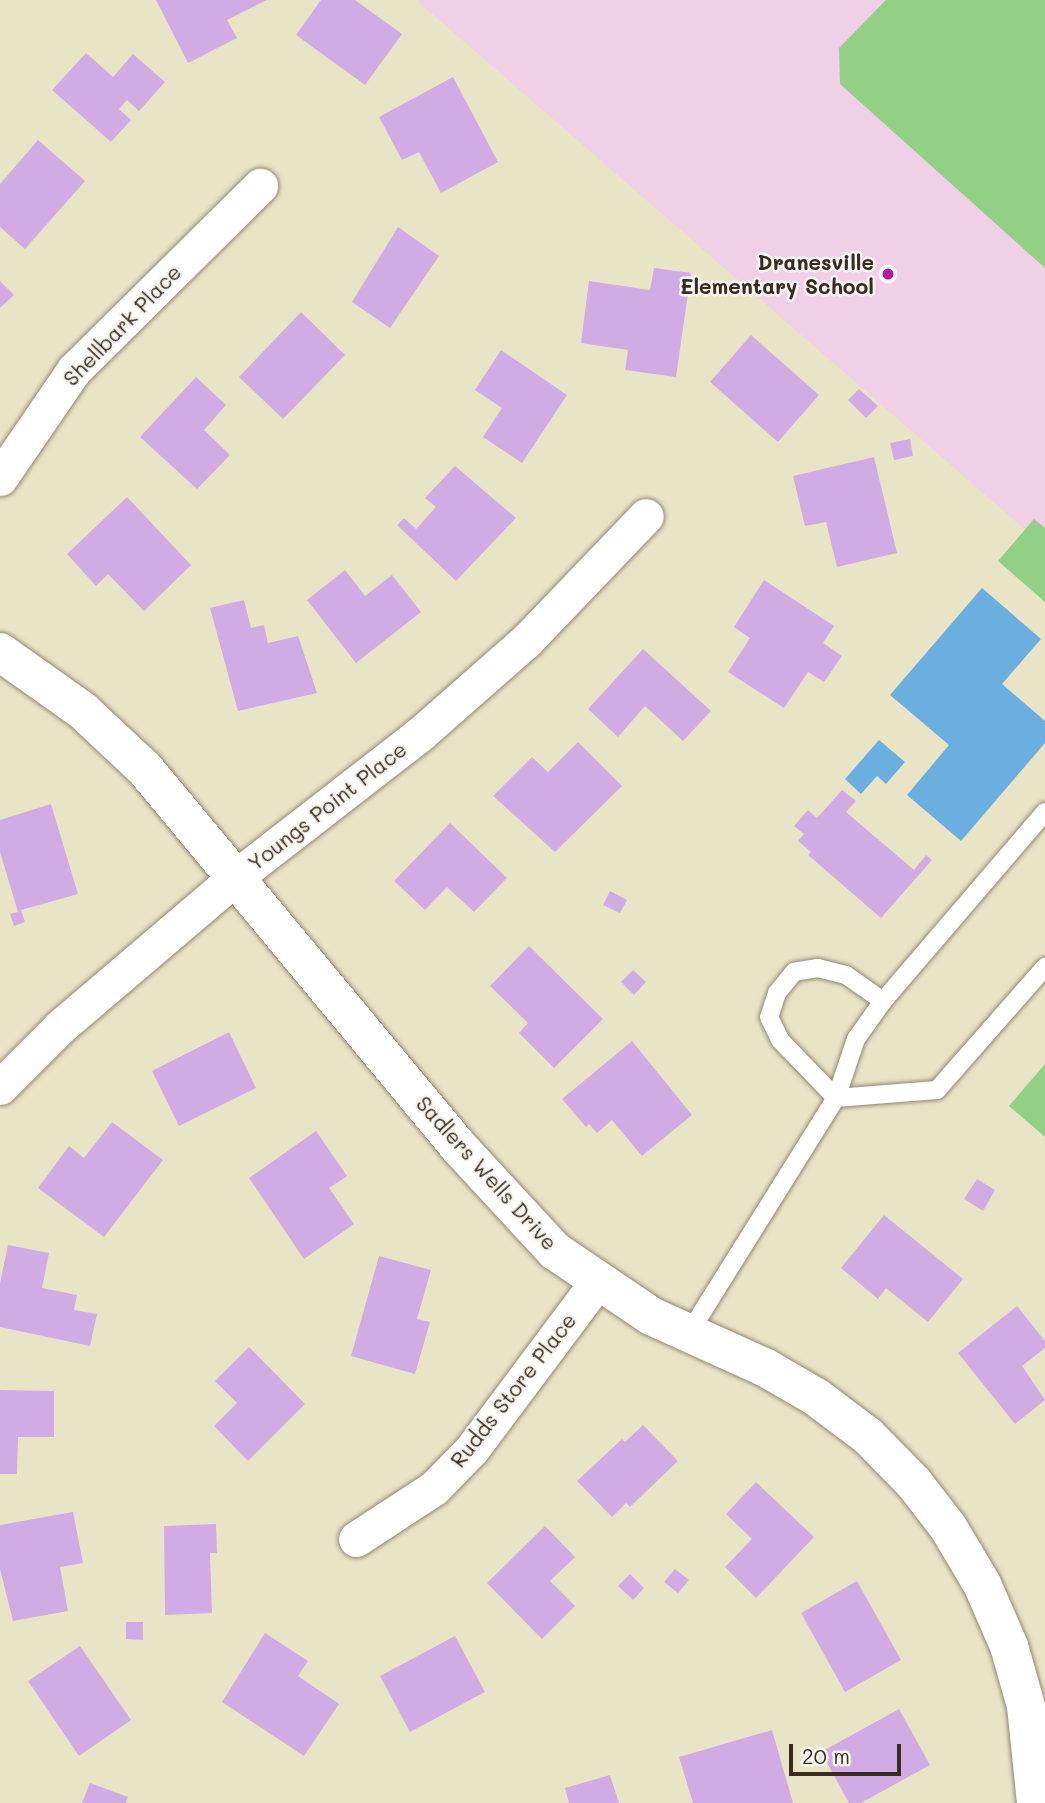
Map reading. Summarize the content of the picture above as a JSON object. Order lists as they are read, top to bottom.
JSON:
{
  "streets": {
    "street": [
      "Shellbark Place",
      "Youngs Point Place",
      "Sadlers Wells Drive",
      "Rudds Store Place"
    ]
  },
  "crossings": [
    ["Youngs Point Place", "Sadlers Wells Drive"],
    ["Sadlers Wells Drive", "Rudds Store Place"]
  ],
  "places": ["Dranesville Elementary School"],
  "scale_bar": "20 m"
}
